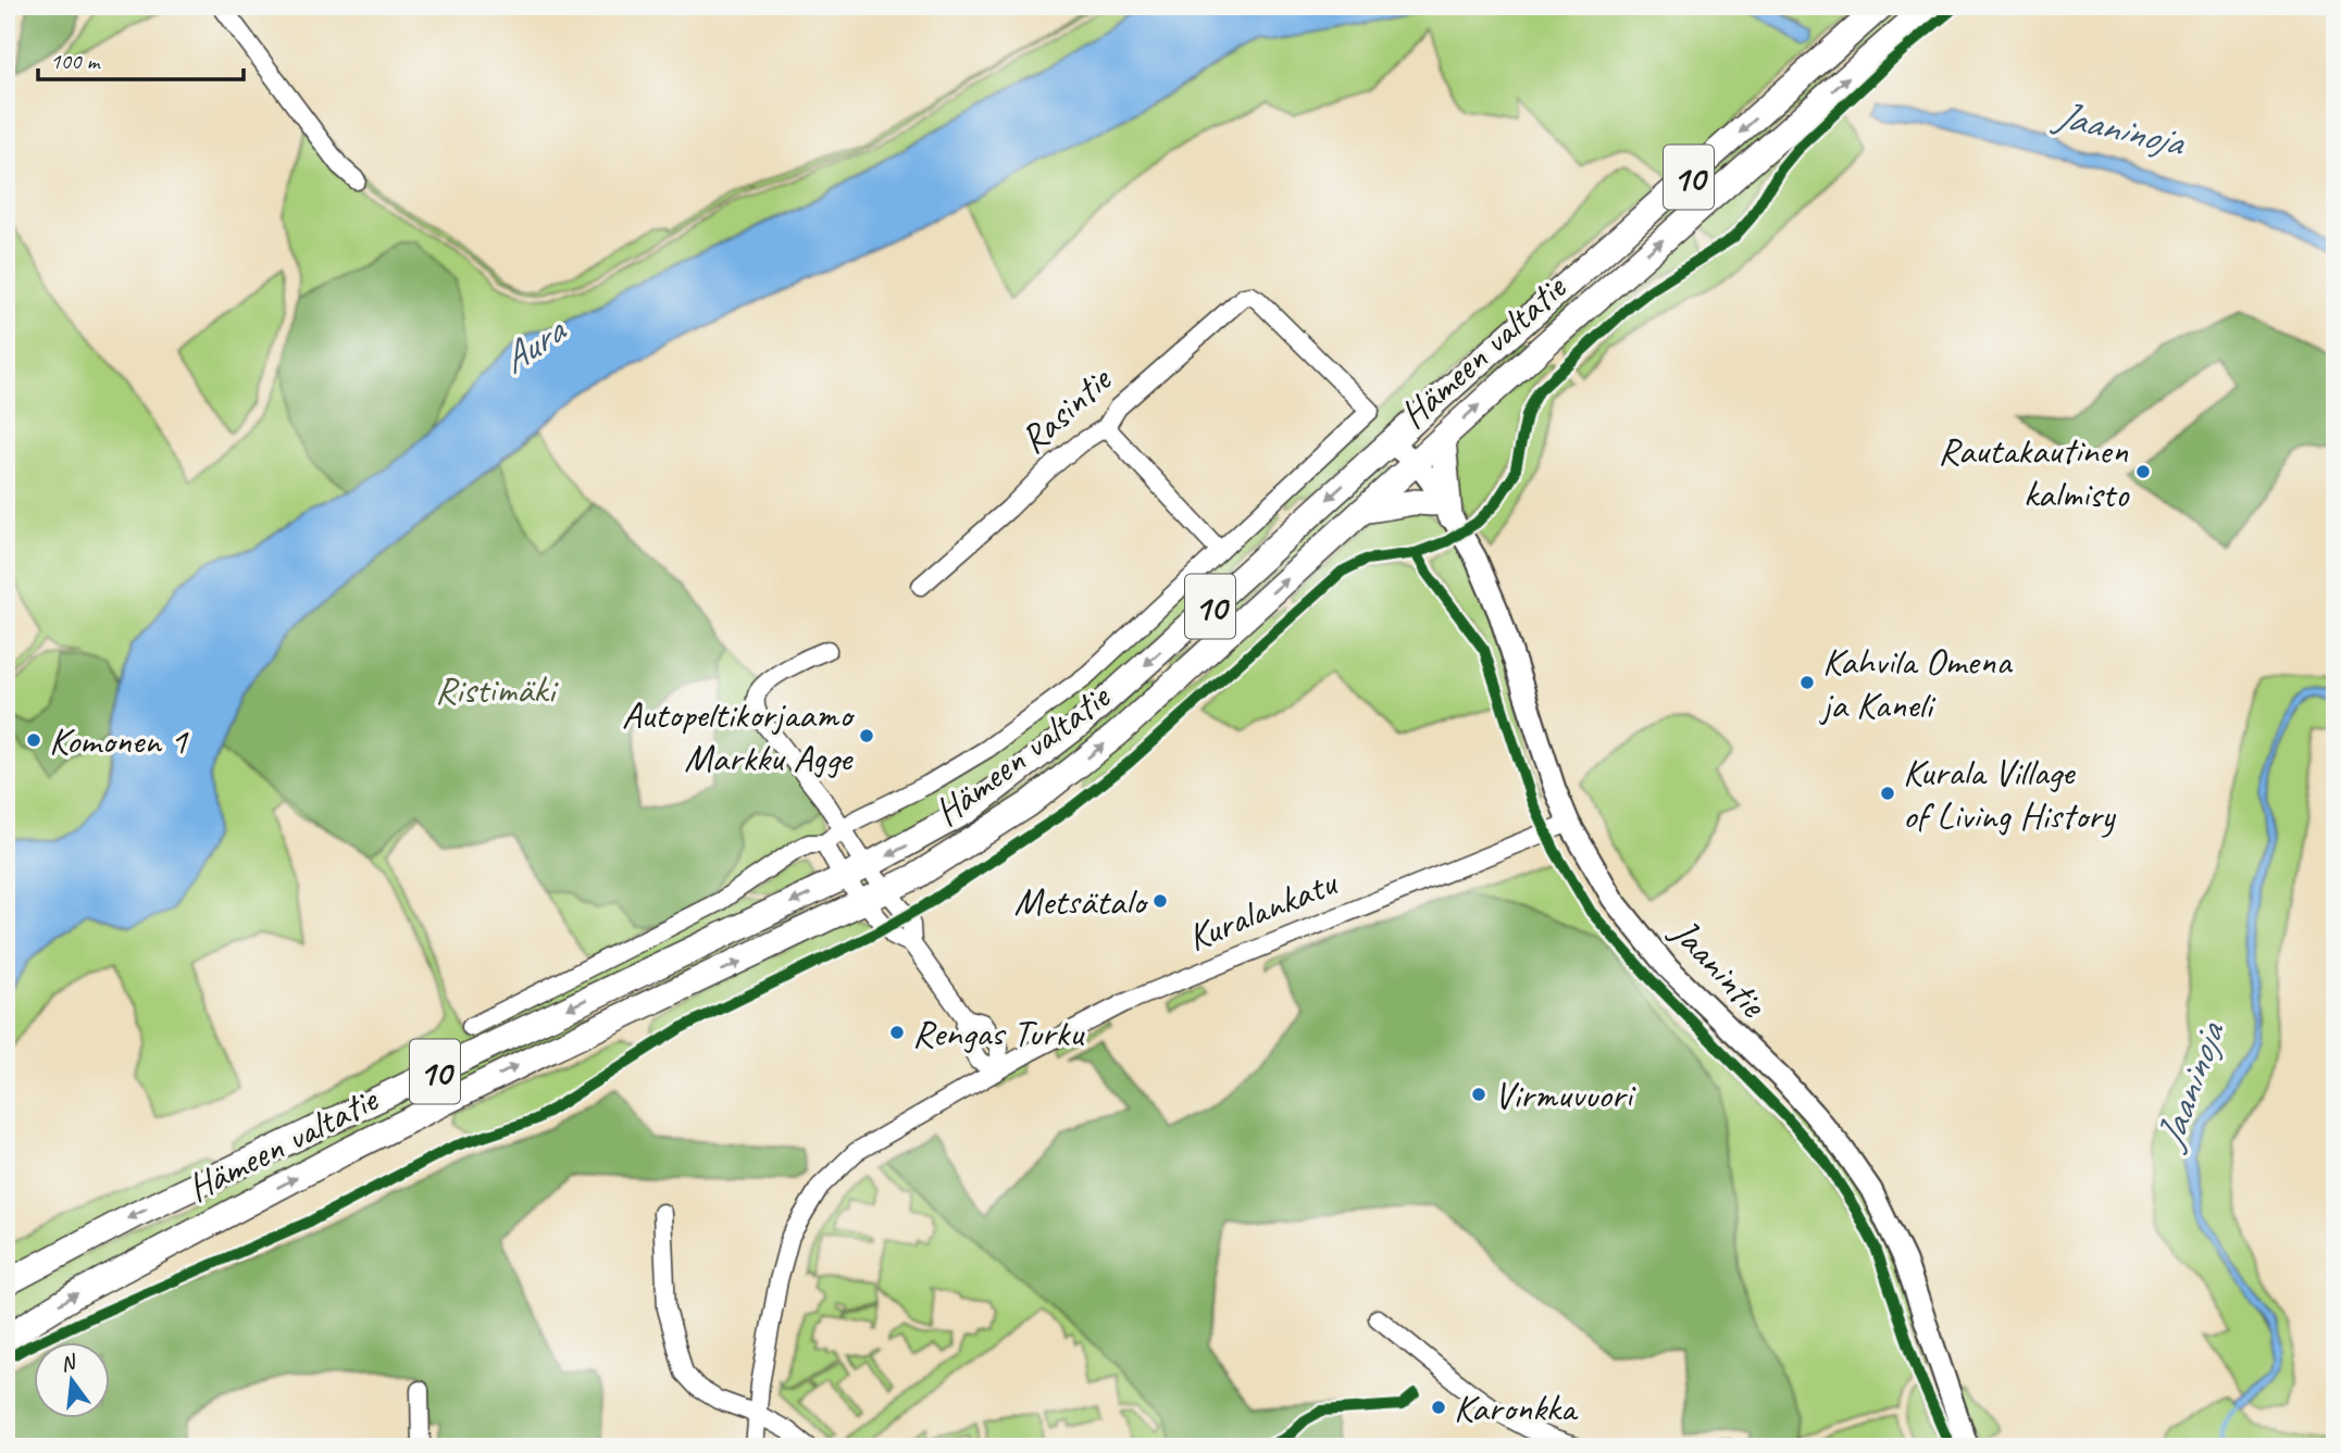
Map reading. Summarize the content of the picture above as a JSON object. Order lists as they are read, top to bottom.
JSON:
{
  "streets": {
    "highway": ["10", "Hämeen valtatie"],
    "main road": ["Jaanintie"],
    "street": ["Rasintie", "Kuralankatu"]
  },
  "crossings": [
    ["Hämeen valtatie", "Jaanintie"],
    ["Kuralankatu", "Jaanintie"]
  ],
  "water": ["Jaaninoja", "Aura"],
  "parks": ["Ristimäki"],
  "places": [
    "Rautakautinen kalmisto",
    "Kahvila Omena ja Kaneli",
    "Autopeltikorjaamo Markku Agge",
    "Komonen 1",
    "Kurala Village of Living History",
    "Metsätalo",
    "Rengas Turku",
    "Virmuvuori",
    "Karonkka"
  ],
  "scale_bar": "100 m",
  "north": "top"
}
